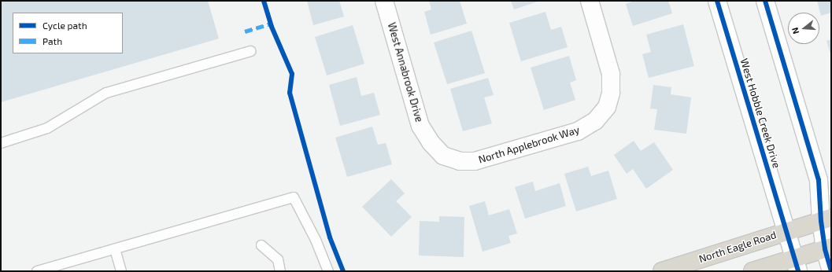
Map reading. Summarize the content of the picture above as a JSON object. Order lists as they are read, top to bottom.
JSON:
{
  "streets": {
    "highway": ["North Eagle Road"],
    "street": ["West Annabrook Drive", "West Hobble Creek Drive", "North Applebrook Way"]
  },
  "crossings": [
    ["West Annabrook Drive", "North Applebrook Way"],
    ["West Hobble Creek Drive", "North Eagle Road"]
  ],
  "legend": ["Cycle path", "Path"],
  "north": "left"
}
